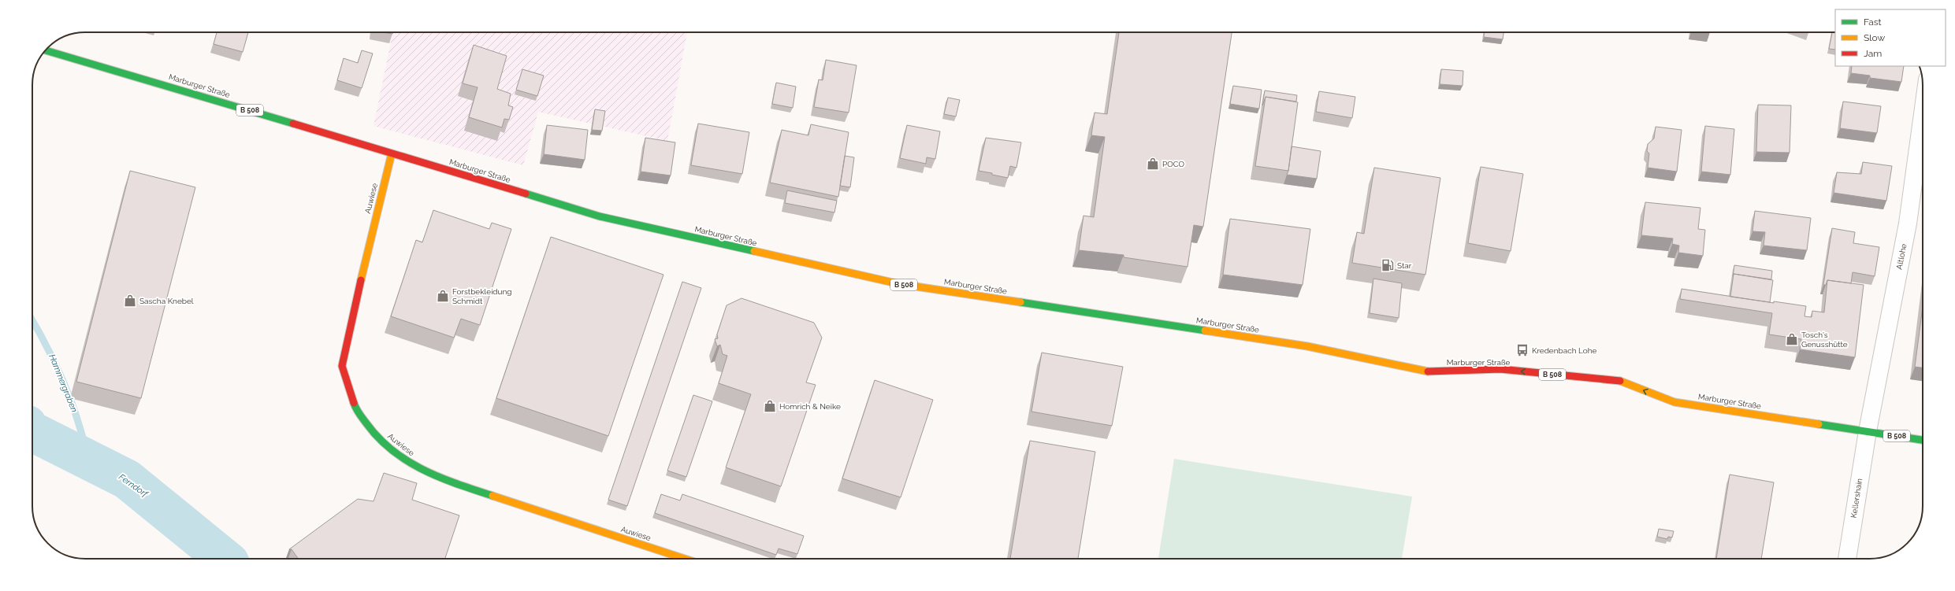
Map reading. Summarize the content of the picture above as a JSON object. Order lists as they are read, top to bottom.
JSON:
{
  "streets": {
    "main road": ["Marburger Straße", "B 508", "Auwiese"],
    "street": ["Altlohe", "Kellershain"]
  },
  "crossings": [
    ["Marburger Straße", "Auwiese"],
    ["Marburger Straße", "Altlohe"],
    ["Marburger Straße", "Kellershain"],
    ["Altlohe", "Kellershain"]
  ],
  "one_way": ["Marburger Straße"],
  "water": ["Hammergraben", "Ferndorf"],
  "places": {
    "shop": [
      "POCO",
      "Forstbekleidung Schmidt",
      "Sascha Knebel",
      "Tosch's Genusshütte",
      "Homrich & Neike"
    ],
    "fuel station": ["Star"],
    "bus stop": ["Kredenbach Lohe"]
  },
  "legend": ["Fast", "Slow", "Jam"]
}
